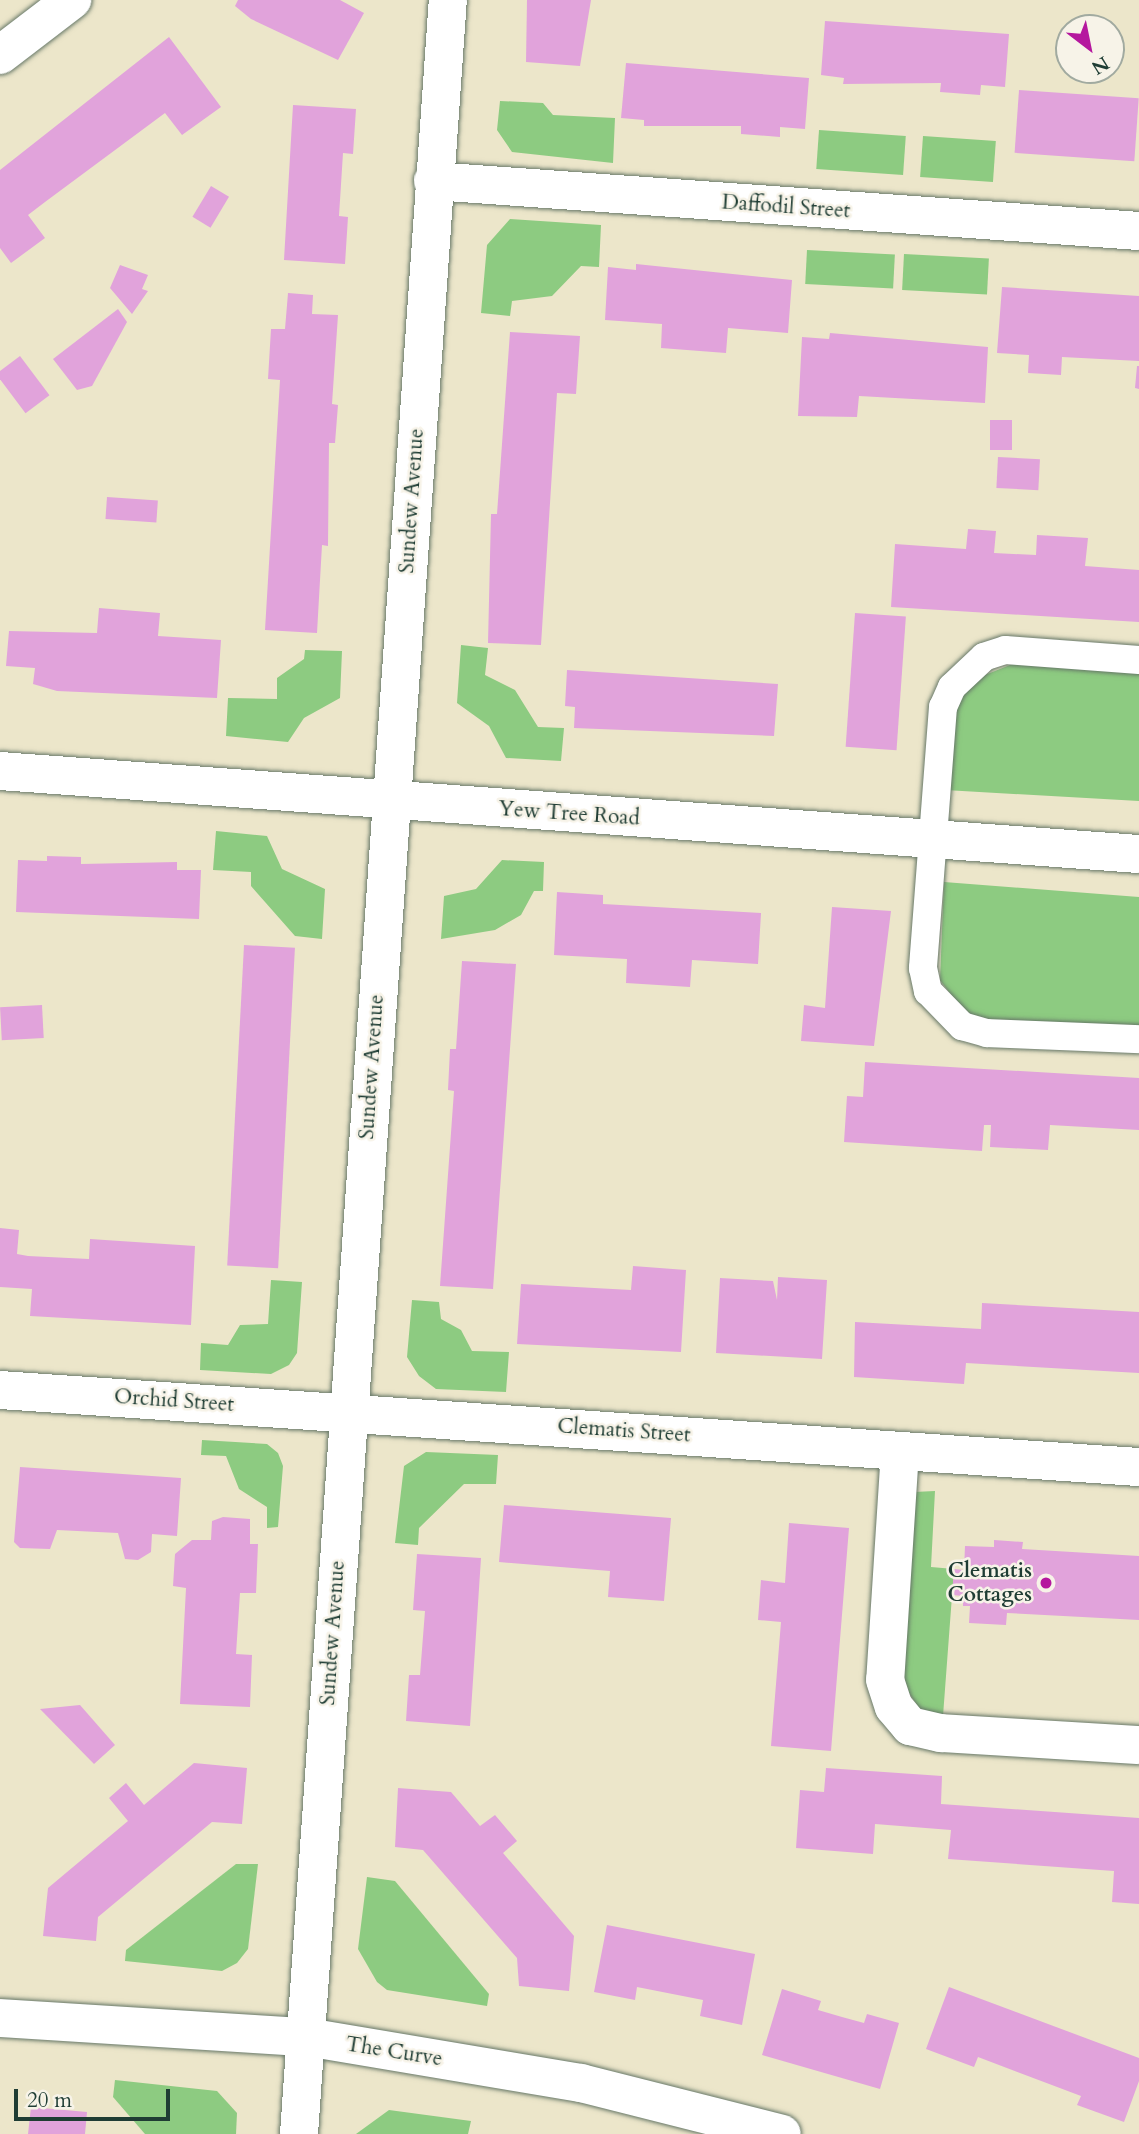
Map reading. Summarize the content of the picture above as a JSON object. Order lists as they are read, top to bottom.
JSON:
{
  "streets": {
    "street": [
      "Daffodil Street",
      "Sundew Avenue",
      "Yew Tree Road",
      "Orchid Street",
      "Clematis Street",
      "The Curve"
    ]
  },
  "crossings": [
    ["Daffodil Street", "Sundew Avenue"],
    ["Sundew Avenue", "Yew Tree Road"],
    ["Sundew Avenue", "Orchid Street"],
    ["Sundew Avenue", "Clematis Street"],
    ["Sundew Avenue", "The Curve"],
    ["Orchid Street", "Clematis Street"]
  ],
  "places": ["Clematis Cottages"],
  "scale_bar": "20 m",
  "north": "bottom right"
}
